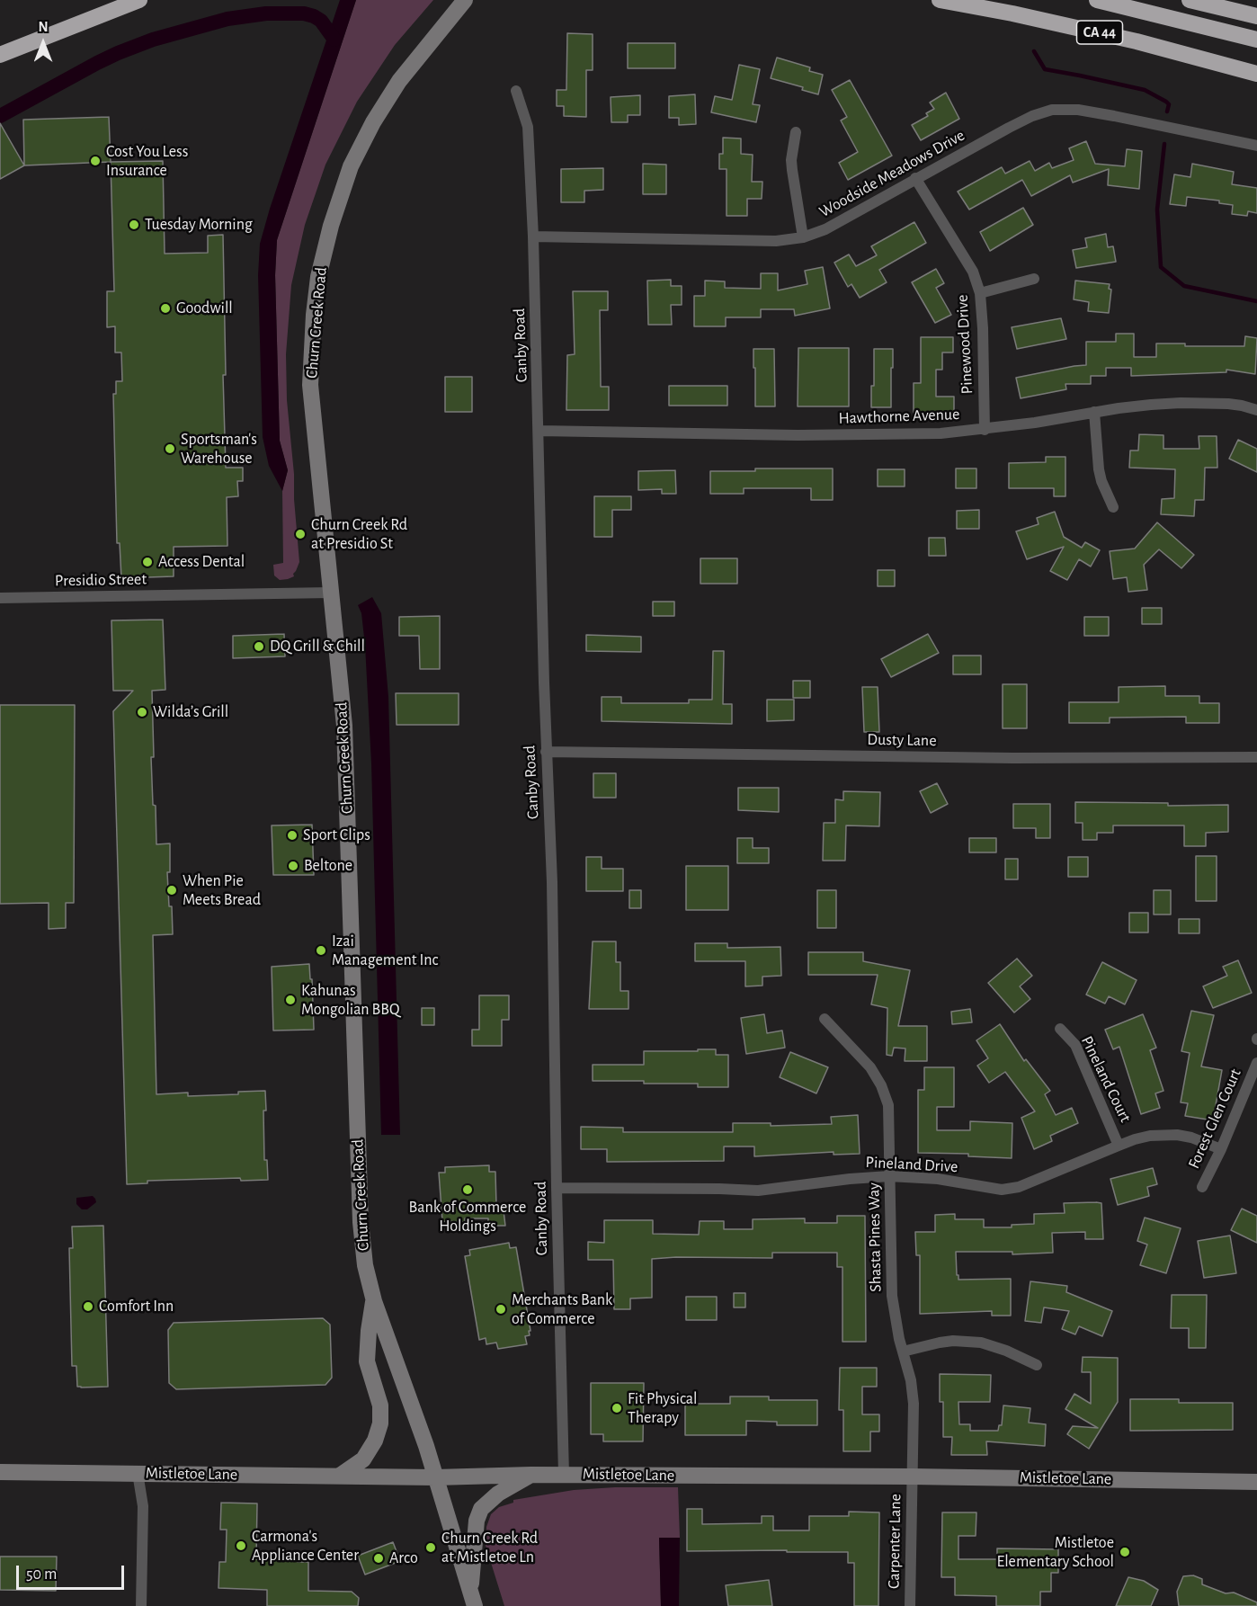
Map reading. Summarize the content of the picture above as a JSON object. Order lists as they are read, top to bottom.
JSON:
{
  "streets": {
    "highway": ["CA 44"],
    "main road": ["Churn Creek Road", "Mistletoe Lane"],
    "street": [
      "Woodside Meadows Drive",
      "Pinewood Drive",
      "Canby Road",
      "Hawthorne Avenue",
      "Presidio Street",
      "Dusty Lane",
      "Pineland Court",
      "Forest Glen Court",
      "Pineland Drive",
      "Shasta Pines Way",
      "Carpenter Lane"
    ]
  },
  "crossings": [
    ["Woodside Meadows Drive", "Pinewood Drive"],
    ["Woodside Meadows Drive", "Canby Road"],
    ["Churn Creek Road", "Presidio Street"],
    ["Churn Creek Road", "Mistletoe Lane"],
    ["Pinewood Drive", "Hawthorne Avenue"],
    ["Canby Road", "Hawthorne Avenue"],
    ["Canby Road", "Dusty Lane"],
    ["Canby Road", "Pineland Drive"],
    ["Canby Road", "Mistletoe Lane"],
    ["Pineland Court", "Pineland Drive"],
    ["Forest Glen Court", "Pineland Drive"],
    ["Pineland Drive", "Shasta Pines Way"],
    ["Shasta Pines Way", "Mistletoe Lane"],
    ["Shasta Pines Way", "Carpenter Lane"],
    ["Mistletoe Lane", "Carpenter Lane"]
  ],
  "places": [
    "Cost You Less Insurance",
    "Tuesday Morning",
    "Goodwill",
    "Sportsman's Warehouse",
    "Churn Creek Rd at Presidio St",
    "Access Dental",
    "DQ Grill & Chill",
    "Wilda’s Grill",
    "Sport Clips",
    "Beltone",
    "When Pie Meets Bread",
    "Izai Management Inc",
    "Kahunas Mongolian BBQ",
    "Bank of Commerce Holdings",
    "Comfort Inn",
    "Merchants Bank of Commerce",
    "Fit Physical Therapy",
    "Carmona's Appliance Center",
    "Churn Creek Rd at Mistletoe Ln",
    "Mistletoe Elementary School",
    "Arco"
  ],
  "scale_bar": "50 m",
  "north": "top"
}
